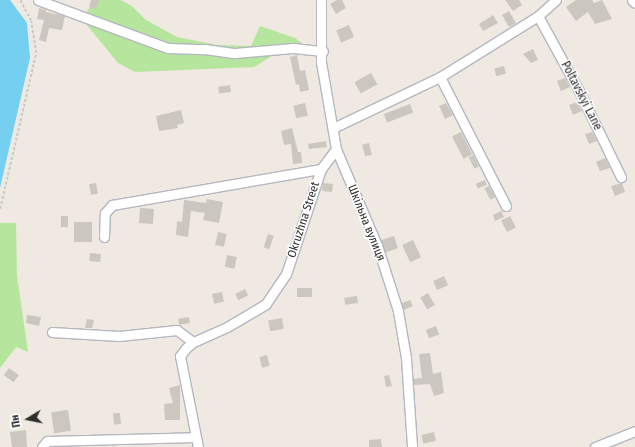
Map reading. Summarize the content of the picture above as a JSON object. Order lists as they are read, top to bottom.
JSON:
{
  "streets": {
    "street": ["Poltavskyi Lane", "Okruzhna Street", "Шкільна вулиця"]
  },
  "north": "left"
}
